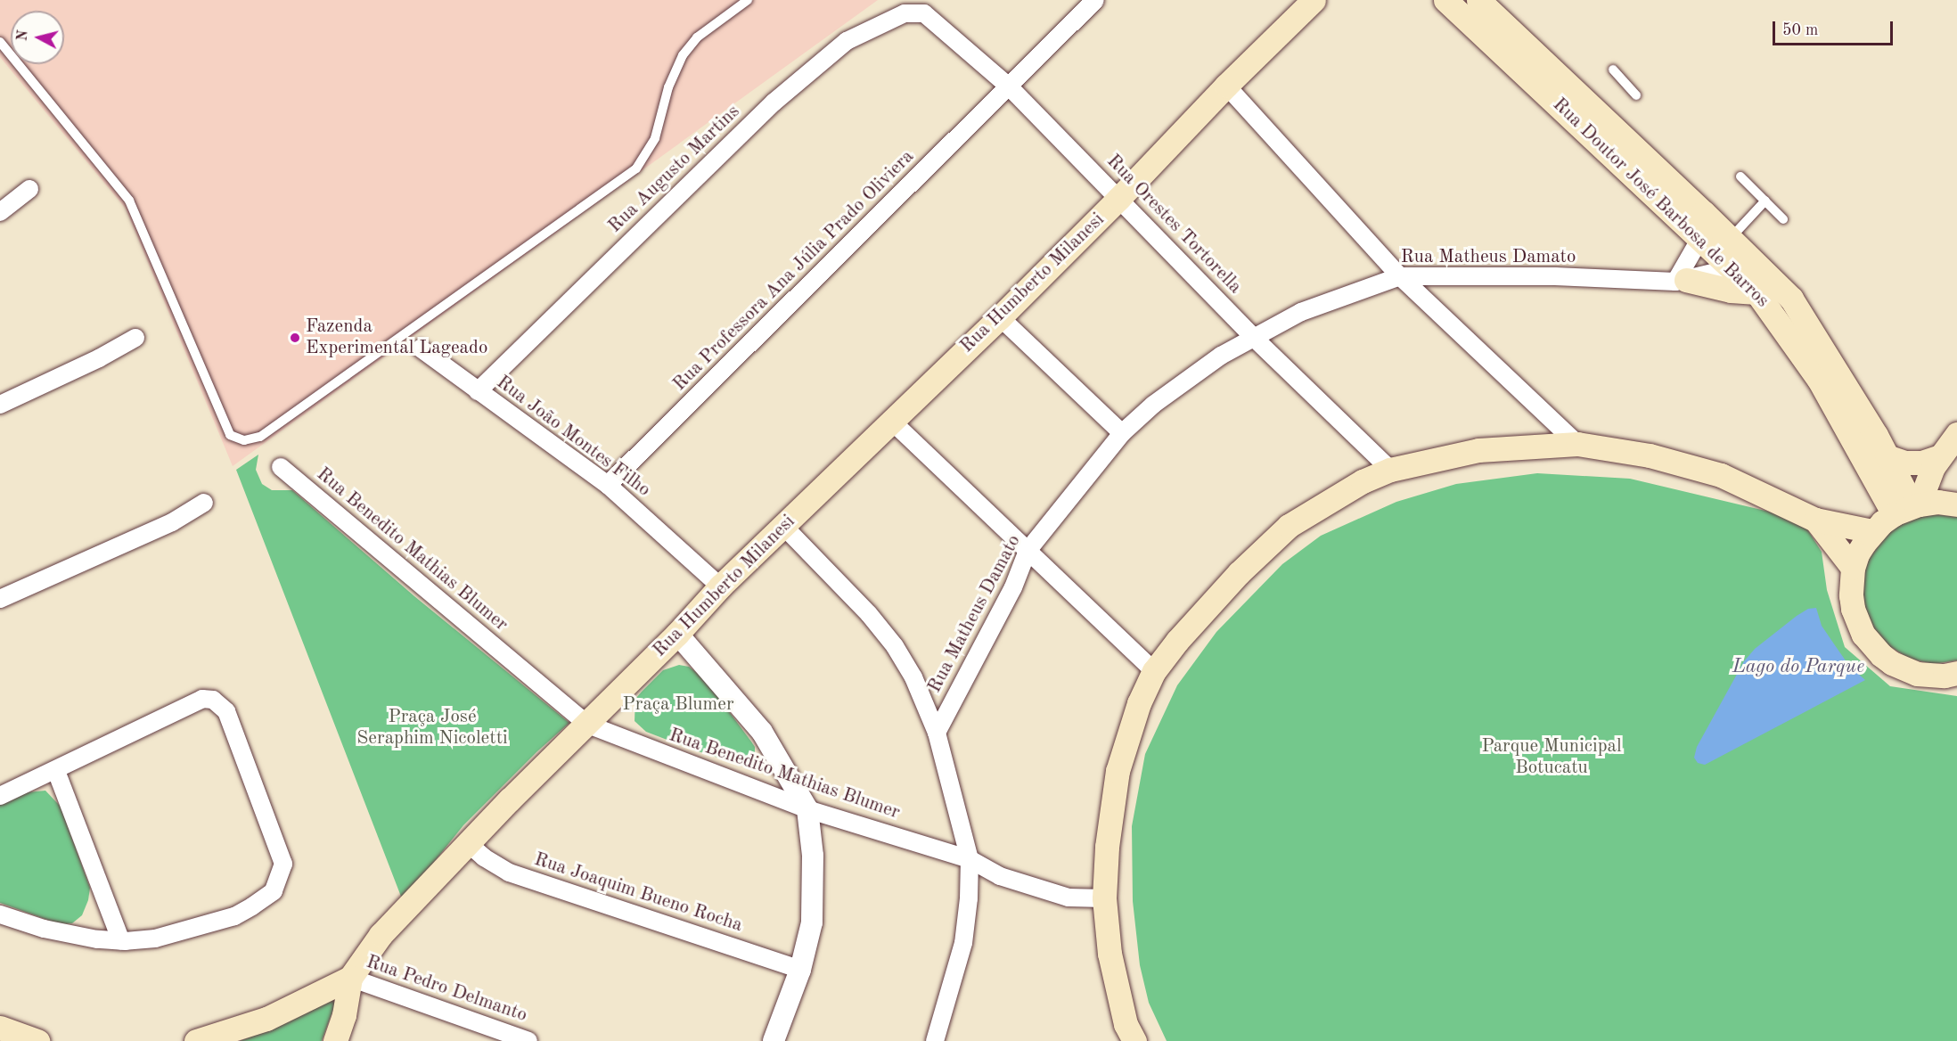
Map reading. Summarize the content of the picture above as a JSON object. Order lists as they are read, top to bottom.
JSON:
{
  "streets": {
    "main road": ["Rua Doutor José Barbosa de Barros", "Rua Humberto Milanesi"],
    "street": [
      "Rua Augusto Martins",
      "Rua Orestes Tortorella",
      "Rua Matheus Damato",
      "Rua Professora Ana Júlia Prado Oliviera",
      "Rua João Montes Filho",
      "Rua Benedito Mathias Blumer",
      "Rua Joaquim Bueno Rocha",
      "Rua Pedro Delmanto"
    ]
  },
  "crossings": [
    ["Rua Augusto Martins", "Rua Orestes Tortorella"],
    ["Rua Augusto Martins", "Rua João Montes Filho"],
    ["Rua Doutor José Barbosa de Barros", "Rua Matheus Damato"],
    ["Rua Orestes Tortorella", "Rua Matheus Damato"],
    ["Rua Orestes Tortorella", "Rua Professora Ana Júlia Prado Oliviera"],
    ["Rua Orestes Tortorella", "Rua Humberto Milanesi"],
    ["Rua Professora Ana Júlia Prado Oliviera", "Rua João Montes Filho"],
    ["Rua Humberto Milanesi", "Rua João Montes Filho"],
    ["Rua Humberto Milanesi", "Rua Benedito Mathias Blumer"],
    ["Rua Humberto Milanesi", "Rua Joaquim Bueno Rocha"],
    ["Rua Humberto Milanesi", "Rua Pedro Delmanto"]
  ],
  "water": ["Lago do Parque"],
  "parks": ["Praça Blumer", "Praça José Seraphim Nicoletti", "Parque Municipal Botucatu"],
  "places": ["Fazenda Experimental Lageado"],
  "scale_bar": "50 m",
  "north": "left"
}
